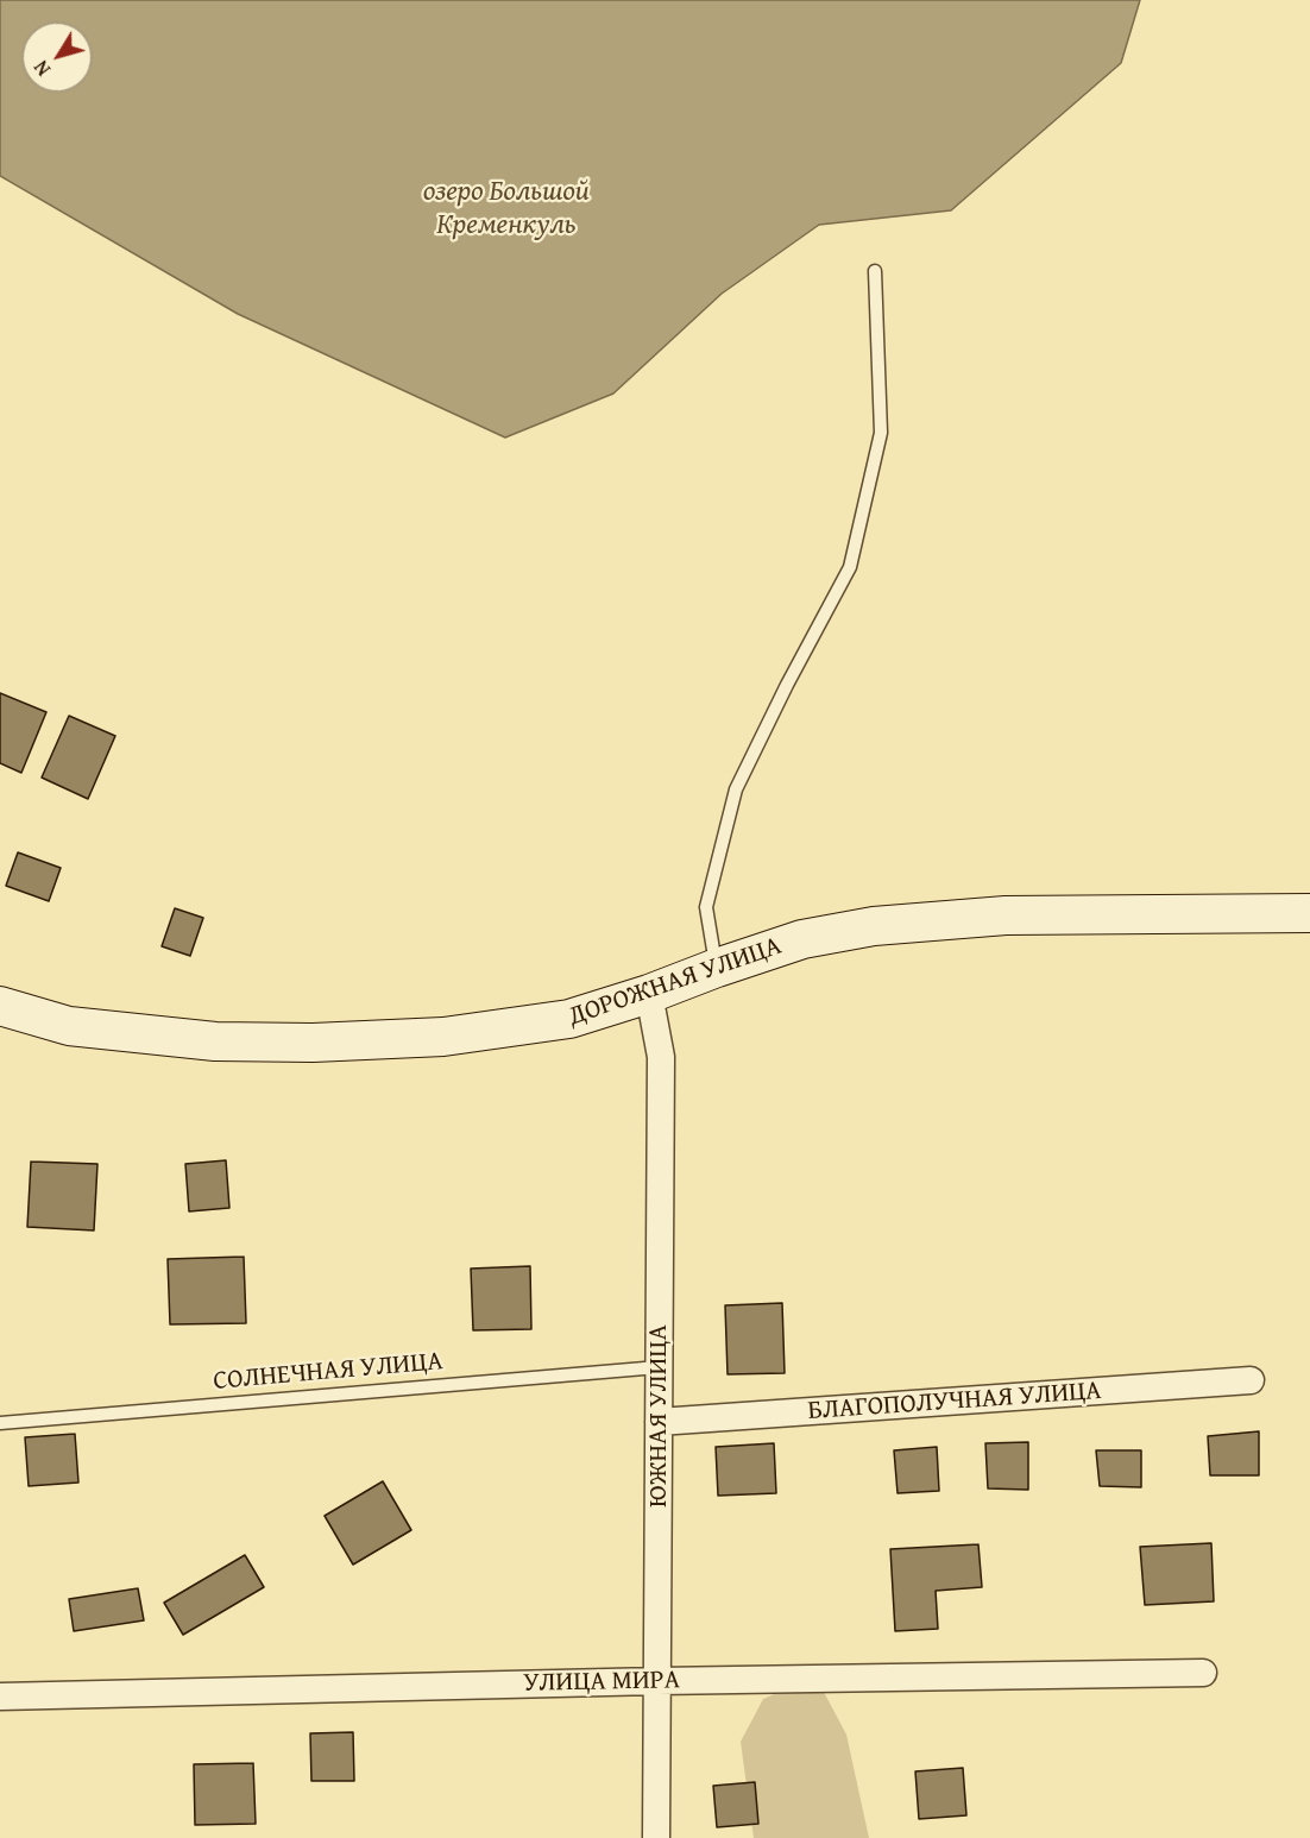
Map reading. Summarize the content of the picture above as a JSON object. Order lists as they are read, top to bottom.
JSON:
{
  "streets": {
    "street": [
      "ДОРОЖНАЯ УЛИЦА",
      "БЛАГОПОЛУЧНАЯ УЛИЦА",
      "ЮЖНАЯ УЛИЦА",
      "УЛИЦА МИРА"
    ],
    "lane": ["СОЛНЕЧНАЯ УЛИЦА"]
  },
  "crossings": [
    ["ДОРОЖНАЯ УЛИЦА", "ЮЖНАЯ УЛИЦА"],
    ["СОЛНЕЧНАЯ УЛИЦА", "ЮЖНАЯ УЛИЦА"],
    ["БЛАГОПОЛУЧНАЯ УЛИЦА", "ЮЖНАЯ УЛИЦА"],
    ["ЮЖНАЯ УЛИЦА", "УЛИЦА МИРА"]
  ],
  "water": ["озеро Большой Кременкуль"],
  "north": "bottom left"
}
